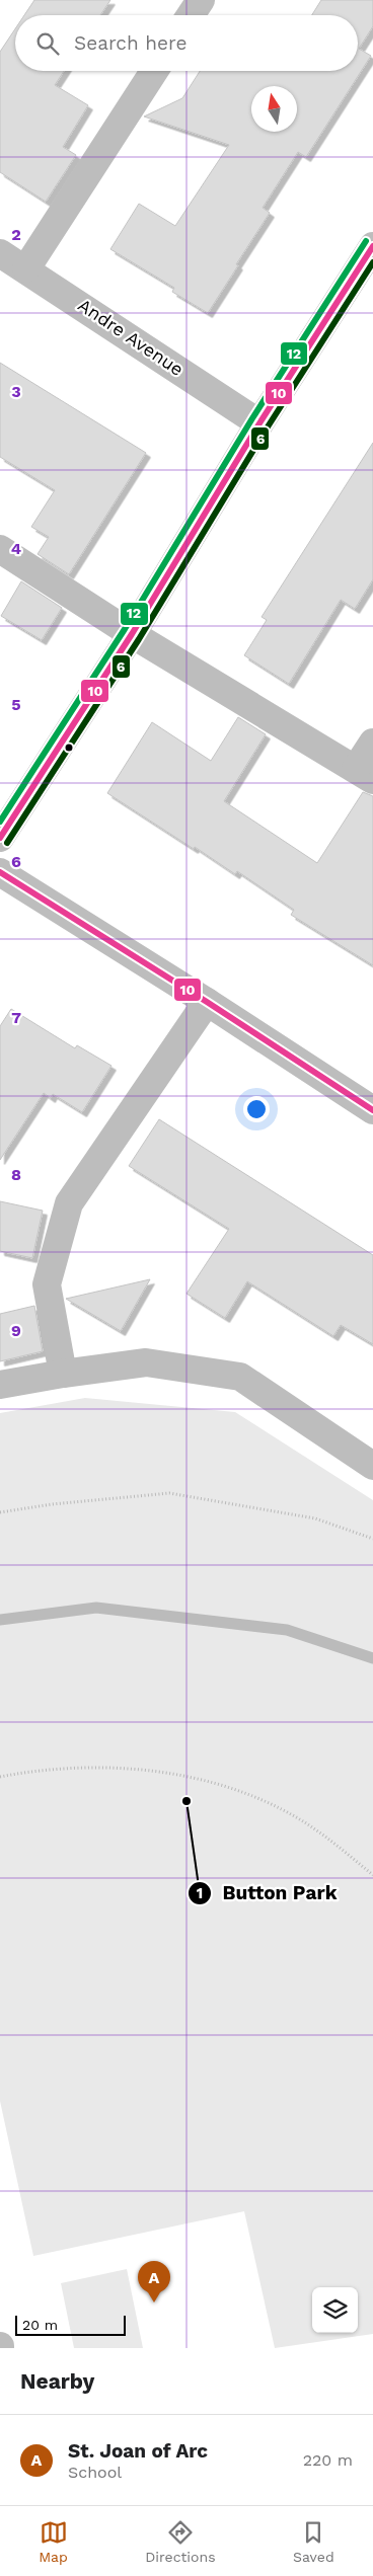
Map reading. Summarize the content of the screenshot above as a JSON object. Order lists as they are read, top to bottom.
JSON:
{
  "streets": {
    "street": ["Andre Avenue"]
  },
  "places": ["Button Park"],
  "lines": ["transit line 12", "transit line 10", "transit line 6"],
  "scale_bar": "20 m",
  "north": "top",
  "page": {
    "search": "Search here",
    "pins": "A",
    "scale": "20 m",
    "heading": "Nearby",
    "list": [
      {
        "mark": "A",
        "name": "St. Joan of Arc",
        "note": "School",
        "value": "220 m"
      }
    ],
    "nav": ["Map", "Directions", "Saved"]
  },
  "grid": {
    "rows": [
      "2",
      "3",
      "4",
      "5",
      "6",
      "7",
      "8",
      "9"
    ]
  }
}
